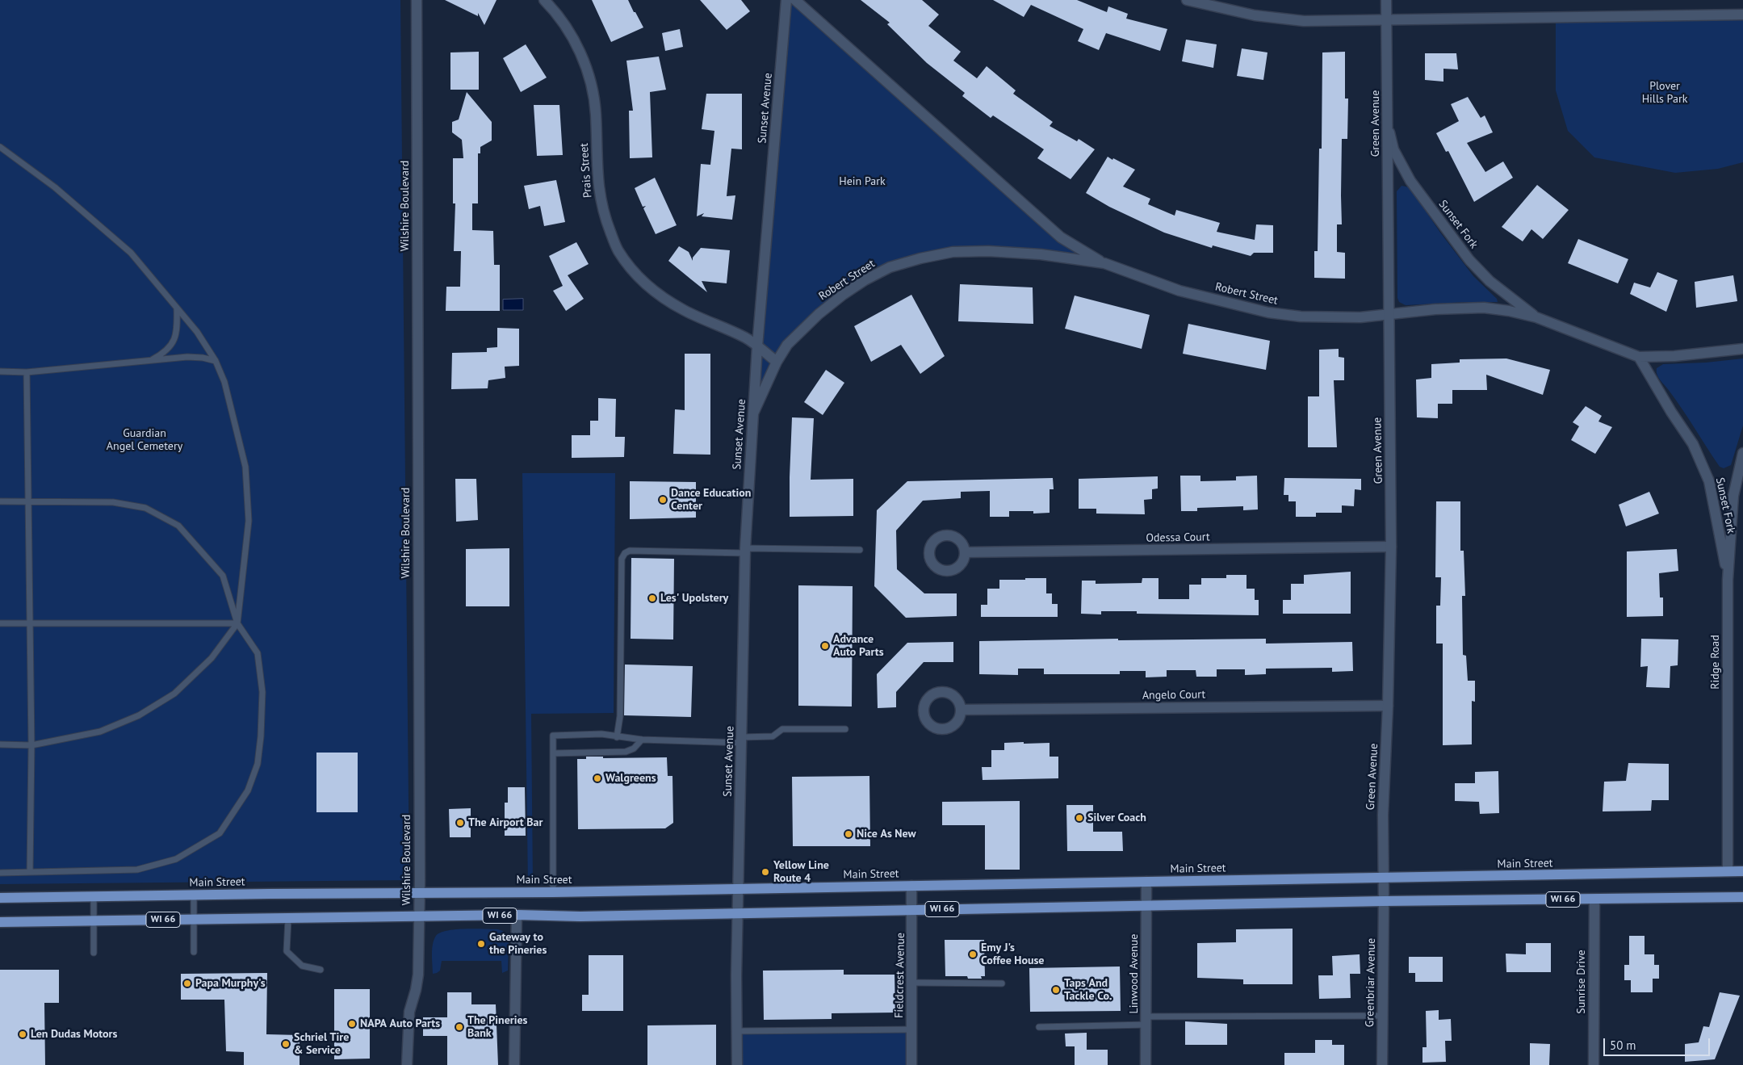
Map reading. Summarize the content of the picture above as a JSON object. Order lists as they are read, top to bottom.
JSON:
{
  "streets": {
    "main road": ["Main Street", "WI 66"],
    "street": [
      "Sunset Avenue",
      "Green Avenue",
      "Prais Street",
      "Wilshire Boulevard",
      "Sunset Fork",
      "Robert Street",
      "Odessa Court",
      "Ridge Road",
      "Angelo Court",
      "Linwood Avenue",
      "Fieldcrest Avenue",
      "Sunrise Drive",
      "Greenbriar Avenue"
    ]
  },
  "crossings": [
    ["Sunset Avenue", "Prais Street"],
    ["Sunset Avenue", "Robert Street"],
    ["Sunset Avenue", "Main Street"],
    ["Sunset Avenue", "WI 66"],
    ["Green Avenue", "Sunset Fork"],
    ["Green Avenue", "Robert Street"],
    ["Green Avenue", "Odessa Court"],
    ["Green Avenue", "Angelo Court"],
    ["Green Avenue", "Main Street"],
    ["Green Avenue", "WI 66"],
    ["Green Avenue", "Greenbriar Avenue"],
    ["Prais Street", "Robert Street"],
    ["Wilshire Boulevard", "Main Street"],
    ["Wilshire Boulevard", "WI 66"],
    ["Sunset Fork", "Robert Street"],
    ["Sunset Fork", "Ridge Road"],
    ["Ridge Road", "Main Street"],
    ["Main Street", "Linwood Avenue"],
    ["Main Street", "Fieldcrest Avenue"],
    ["WI 66", "Linwood Avenue"],
    ["WI 66", "Fieldcrest Avenue"],
    ["WI 66", "Sunrise Drive"],
    ["WI 66", "Greenbriar Avenue"]
  ],
  "parks": ["Plover Hills Park", "Hein Park", "Guardian Angel Cemetery"],
  "places": [
    "Dance Education Center",
    "Les' Upolstery",
    "Advance Auto Parts",
    "Walgreens",
    "Silver Coach",
    "The Airport Bar",
    "Nice As New",
    "Yellow Line Route 4",
    "Gateway to the Pineries",
    "Emy J's Coffee House",
    "Papa Murphy's",
    "Taps And Tackle Co.",
    "NAPA Auto Parts",
    "The Pineries Bank",
    "Len Dudas Motors",
    "Schriel Tire & Service"
  ],
  "scale_bar": "50 m"
}
